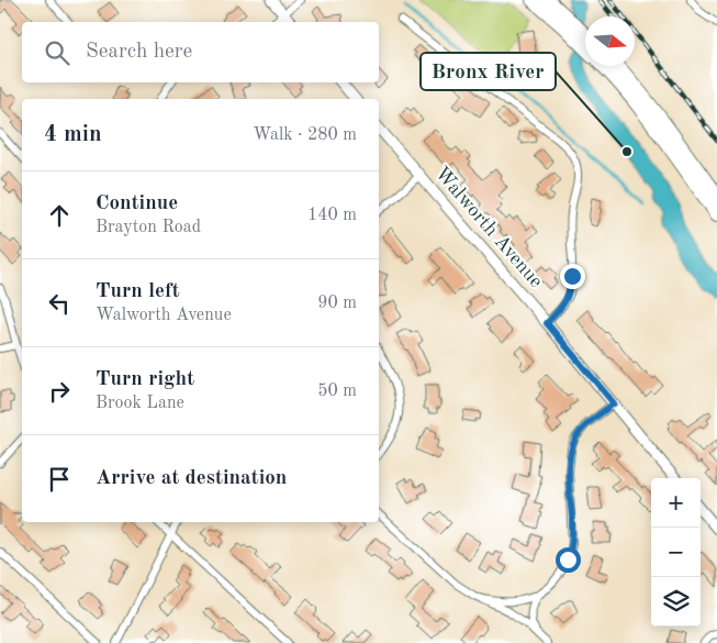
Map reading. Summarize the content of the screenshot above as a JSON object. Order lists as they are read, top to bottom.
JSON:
{
  "streets": {
    "street": ["Walworth Avenue"]
  },
  "places": ["Bronx River"],
  "north": "right",
  "page": {
    "search": "Search here",
    "heading": ["4 min", "Walk · 280 m"],
    "list": [
      ["Continue", "Brayton Road", "140 m"],
      ["Turn left", "Walworth Avenue", "90 m"],
      ["Turn right", "Brook Lane", "50 m"],
      "Arrive at destination"
    ],
    "map_buttons": ["+", "−"]
  }
}
